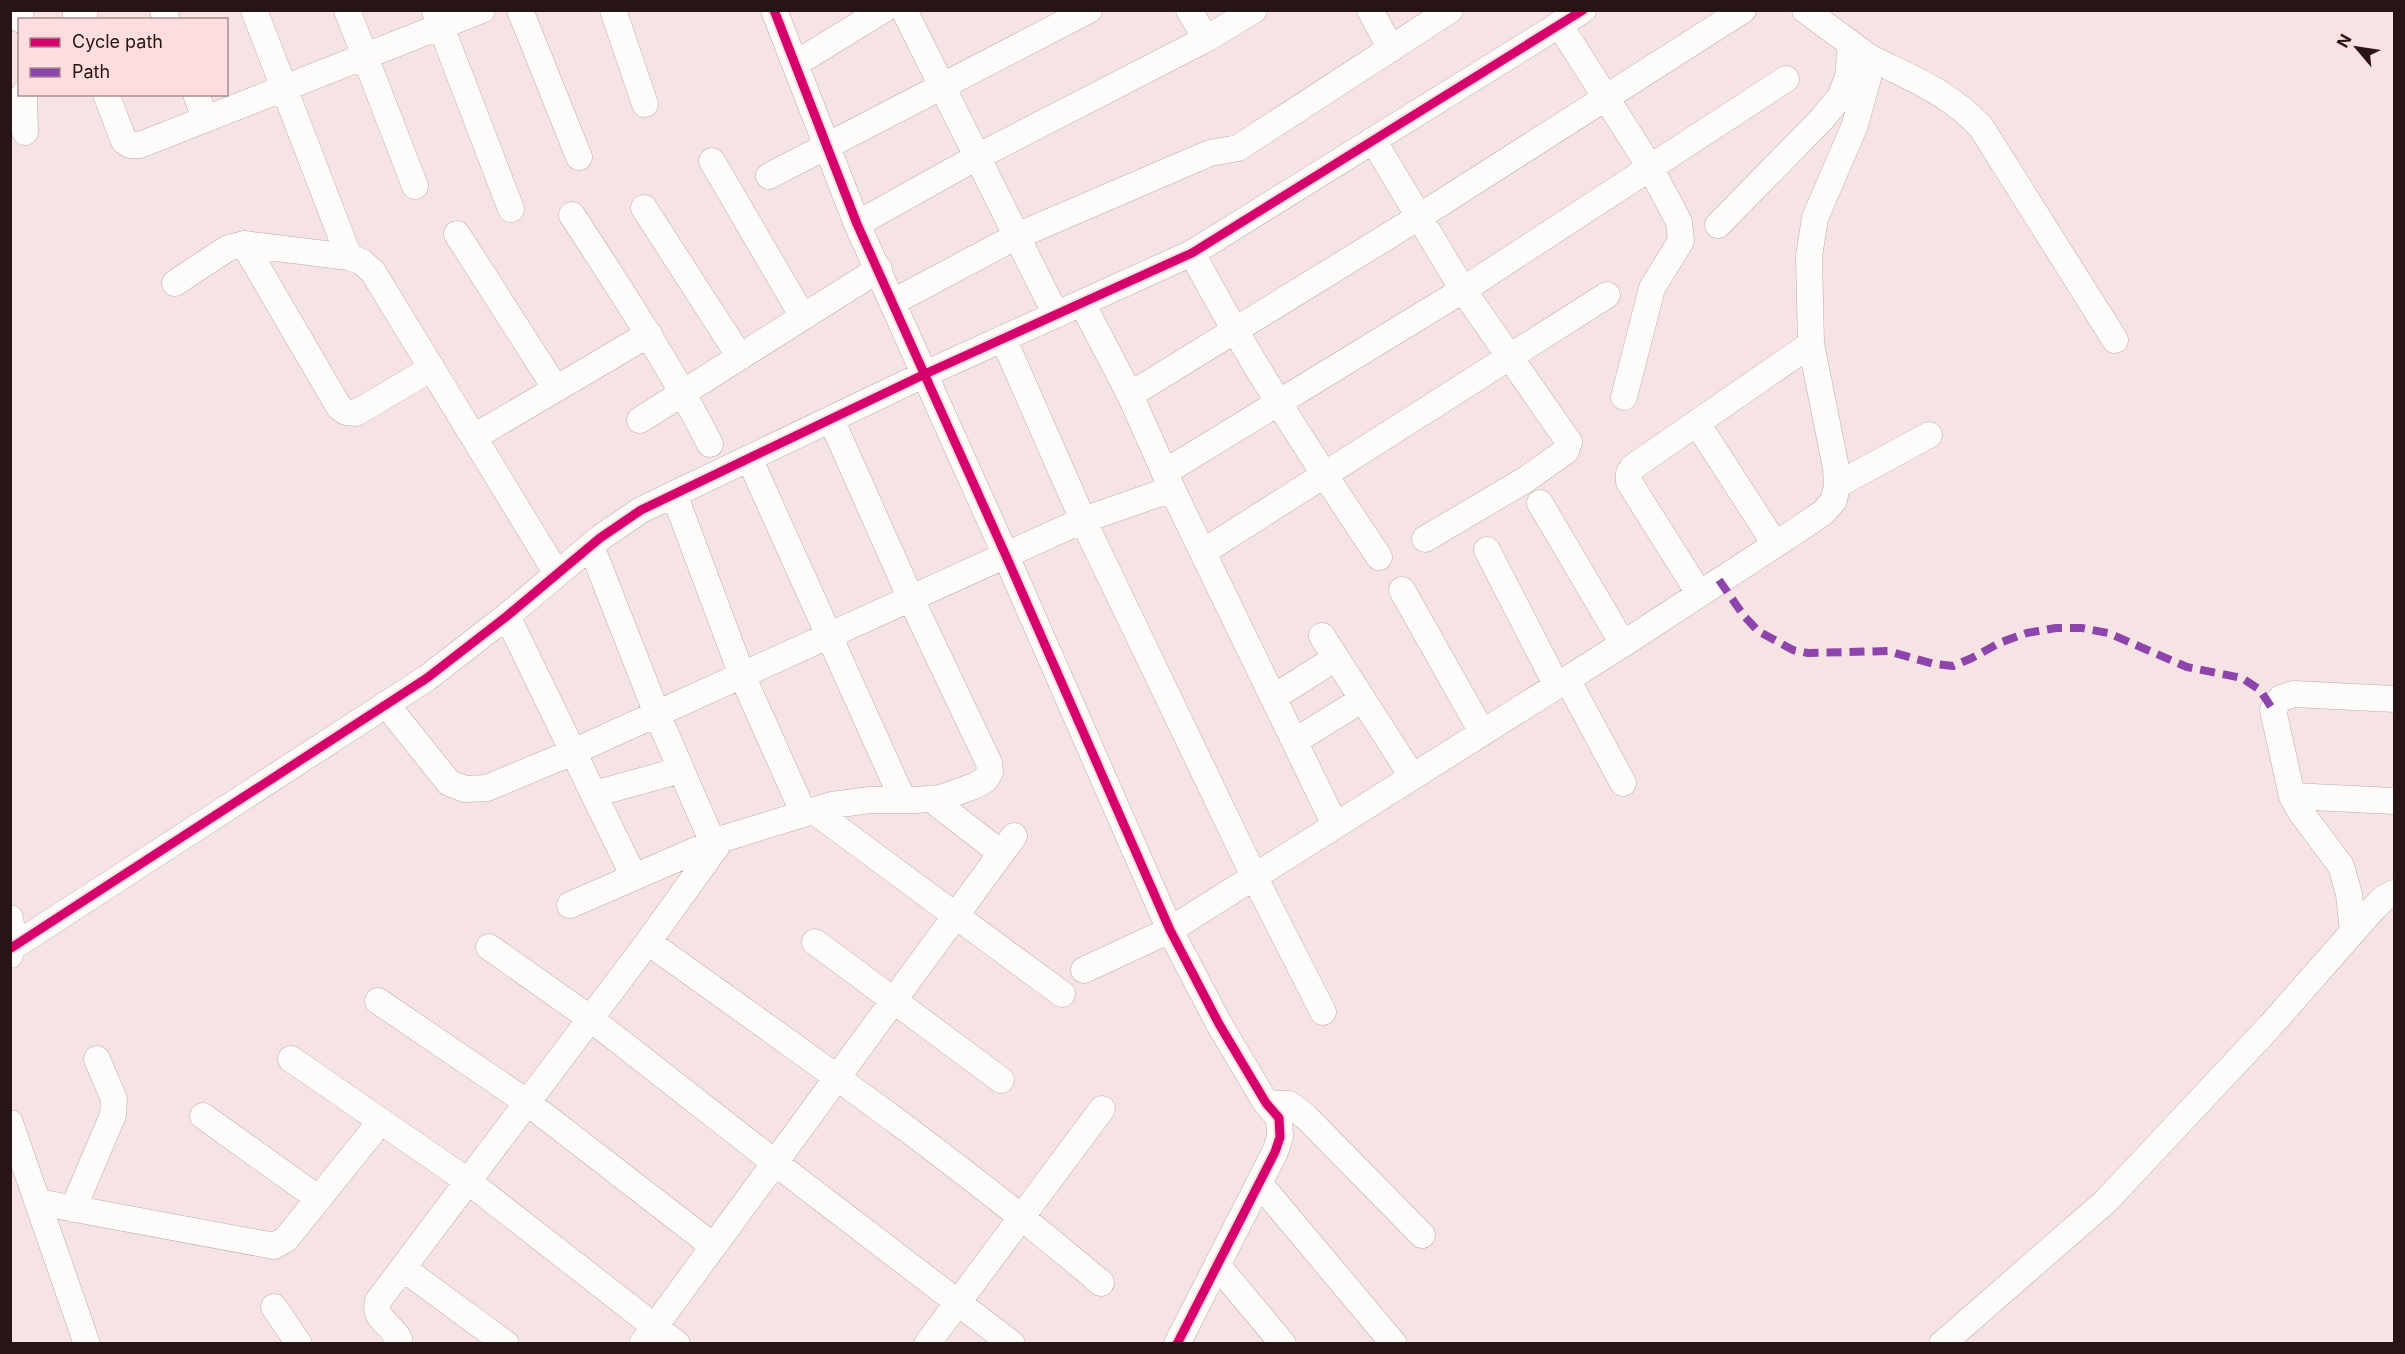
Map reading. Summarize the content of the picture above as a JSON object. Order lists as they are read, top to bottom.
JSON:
{
  "legend": ["Cycle path", "Path"],
  "north": "top left"
}
